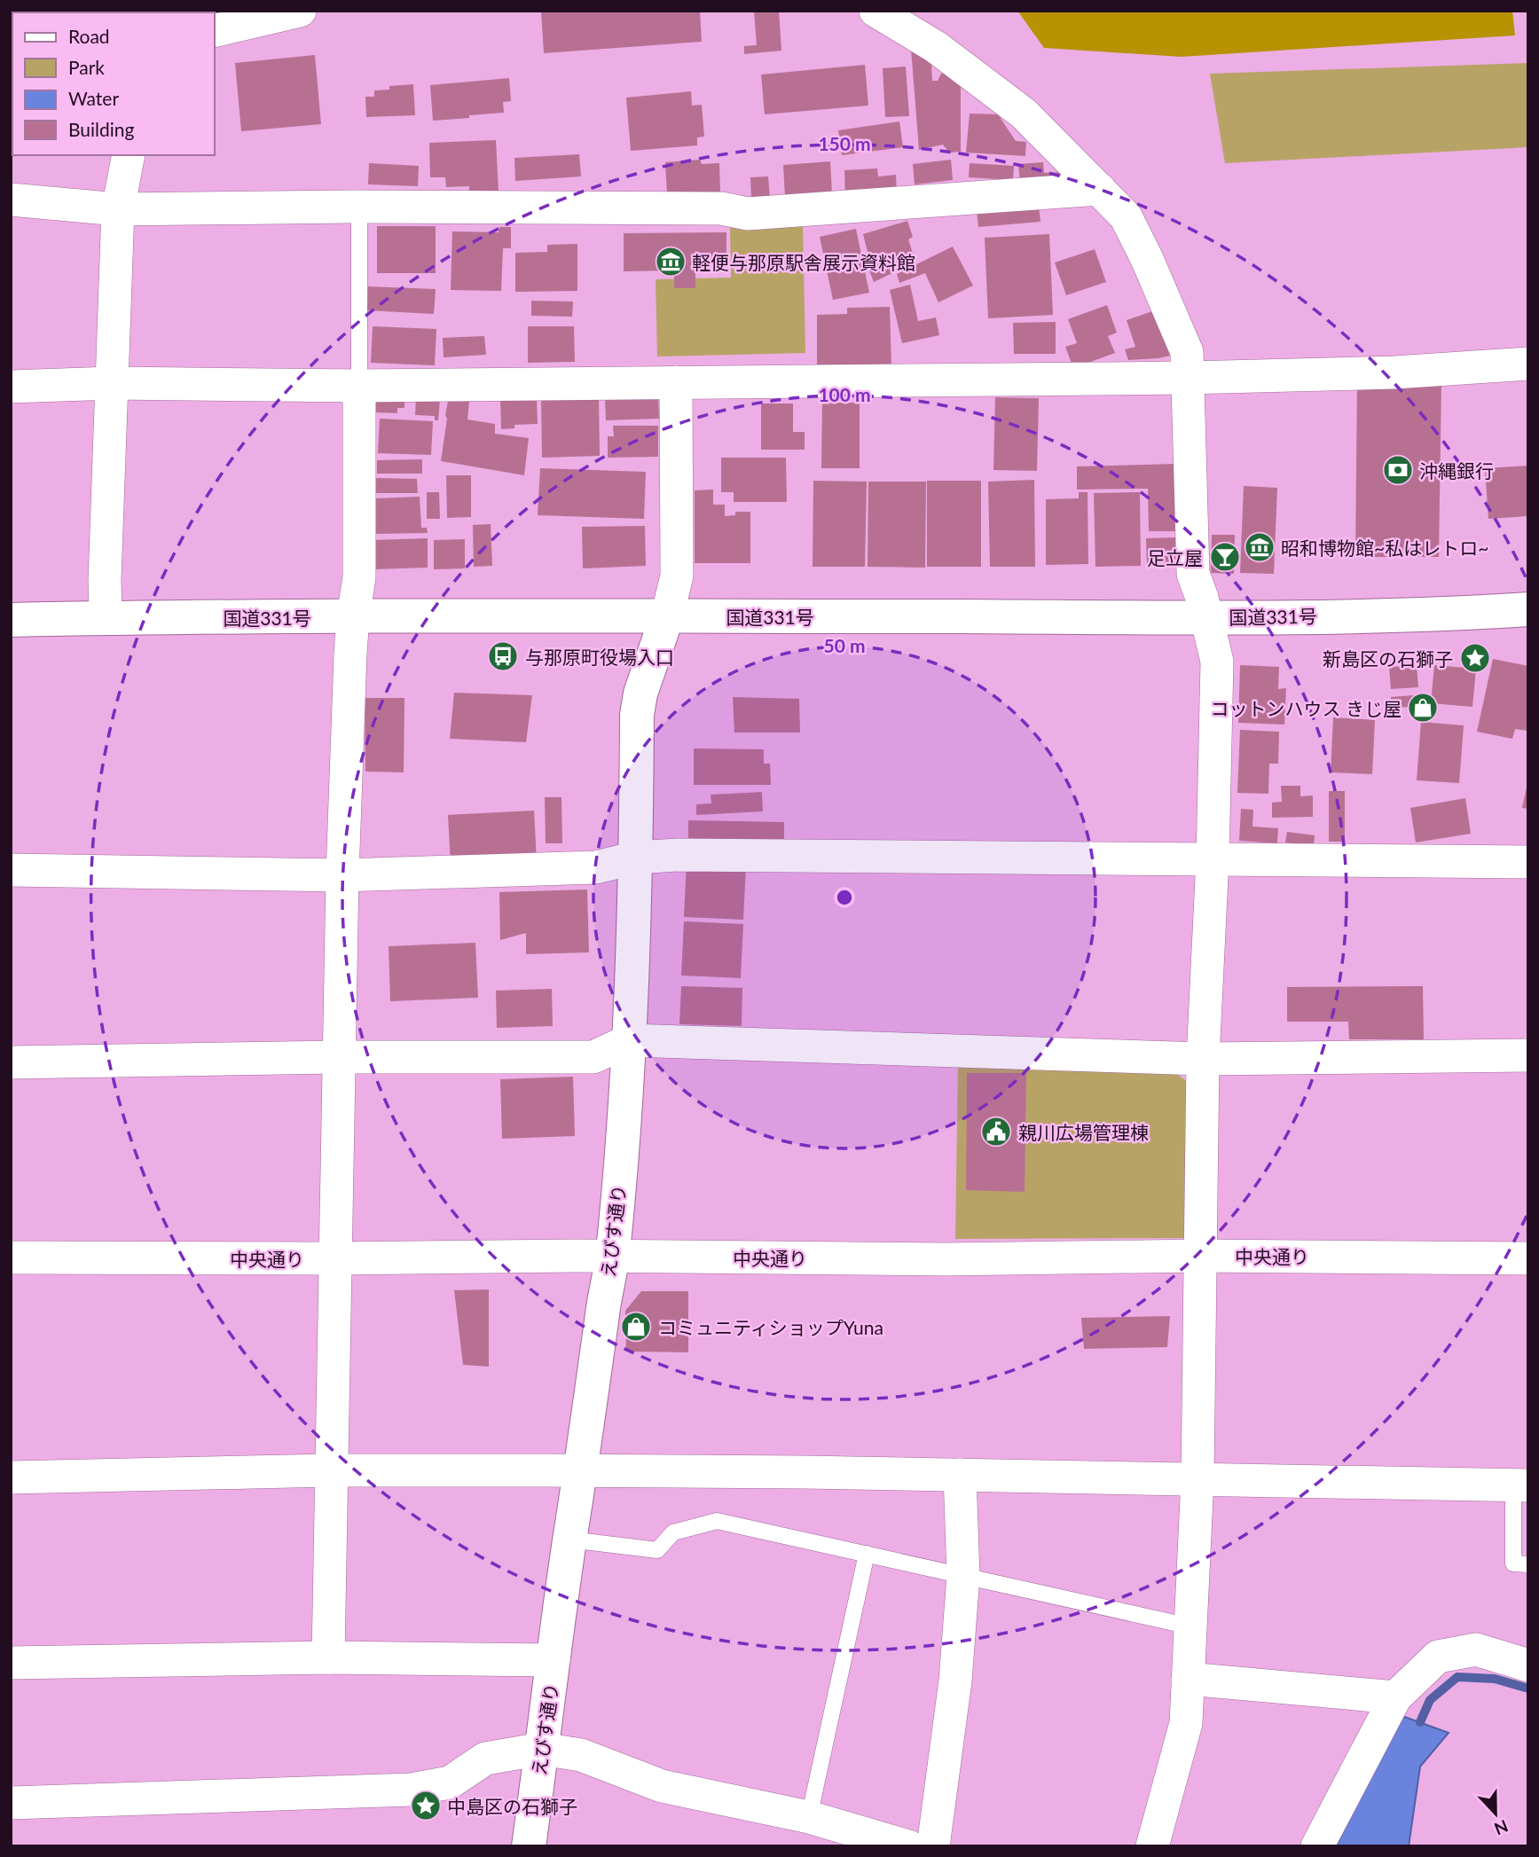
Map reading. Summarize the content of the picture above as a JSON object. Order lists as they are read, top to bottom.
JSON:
{
  "streets": {
    "main road": ["国道331号", "えびす通り"],
    "street": ["中央通り"]
  },
  "crossings": [
    ["国道331号", "えびす通り"],
    ["えびす通り", "中央通り"]
  ],
  "places": {
    "museum": ["軽便与那原駅舎展示資料館", "昭和博物館~私はレトロ~"],
    "bank": ["沖縄銀行"],
    "bar": ["足立屋"],
    "bus stop": ["与那原町役場入口"],
    "place": ["新島区の石獅子", "中島区の石獅子"],
    "shop": ["コットンハウス きじ屋", "コミュニティショップYuna"],
    "public building": ["親川広場管理棟"]
  },
  "legend": [
    "Road",
    "Park",
    "Water",
    "Building"
  ],
  "north": "bottom",
  "rings": ["150 m", "100 m", "50 m"]
}
